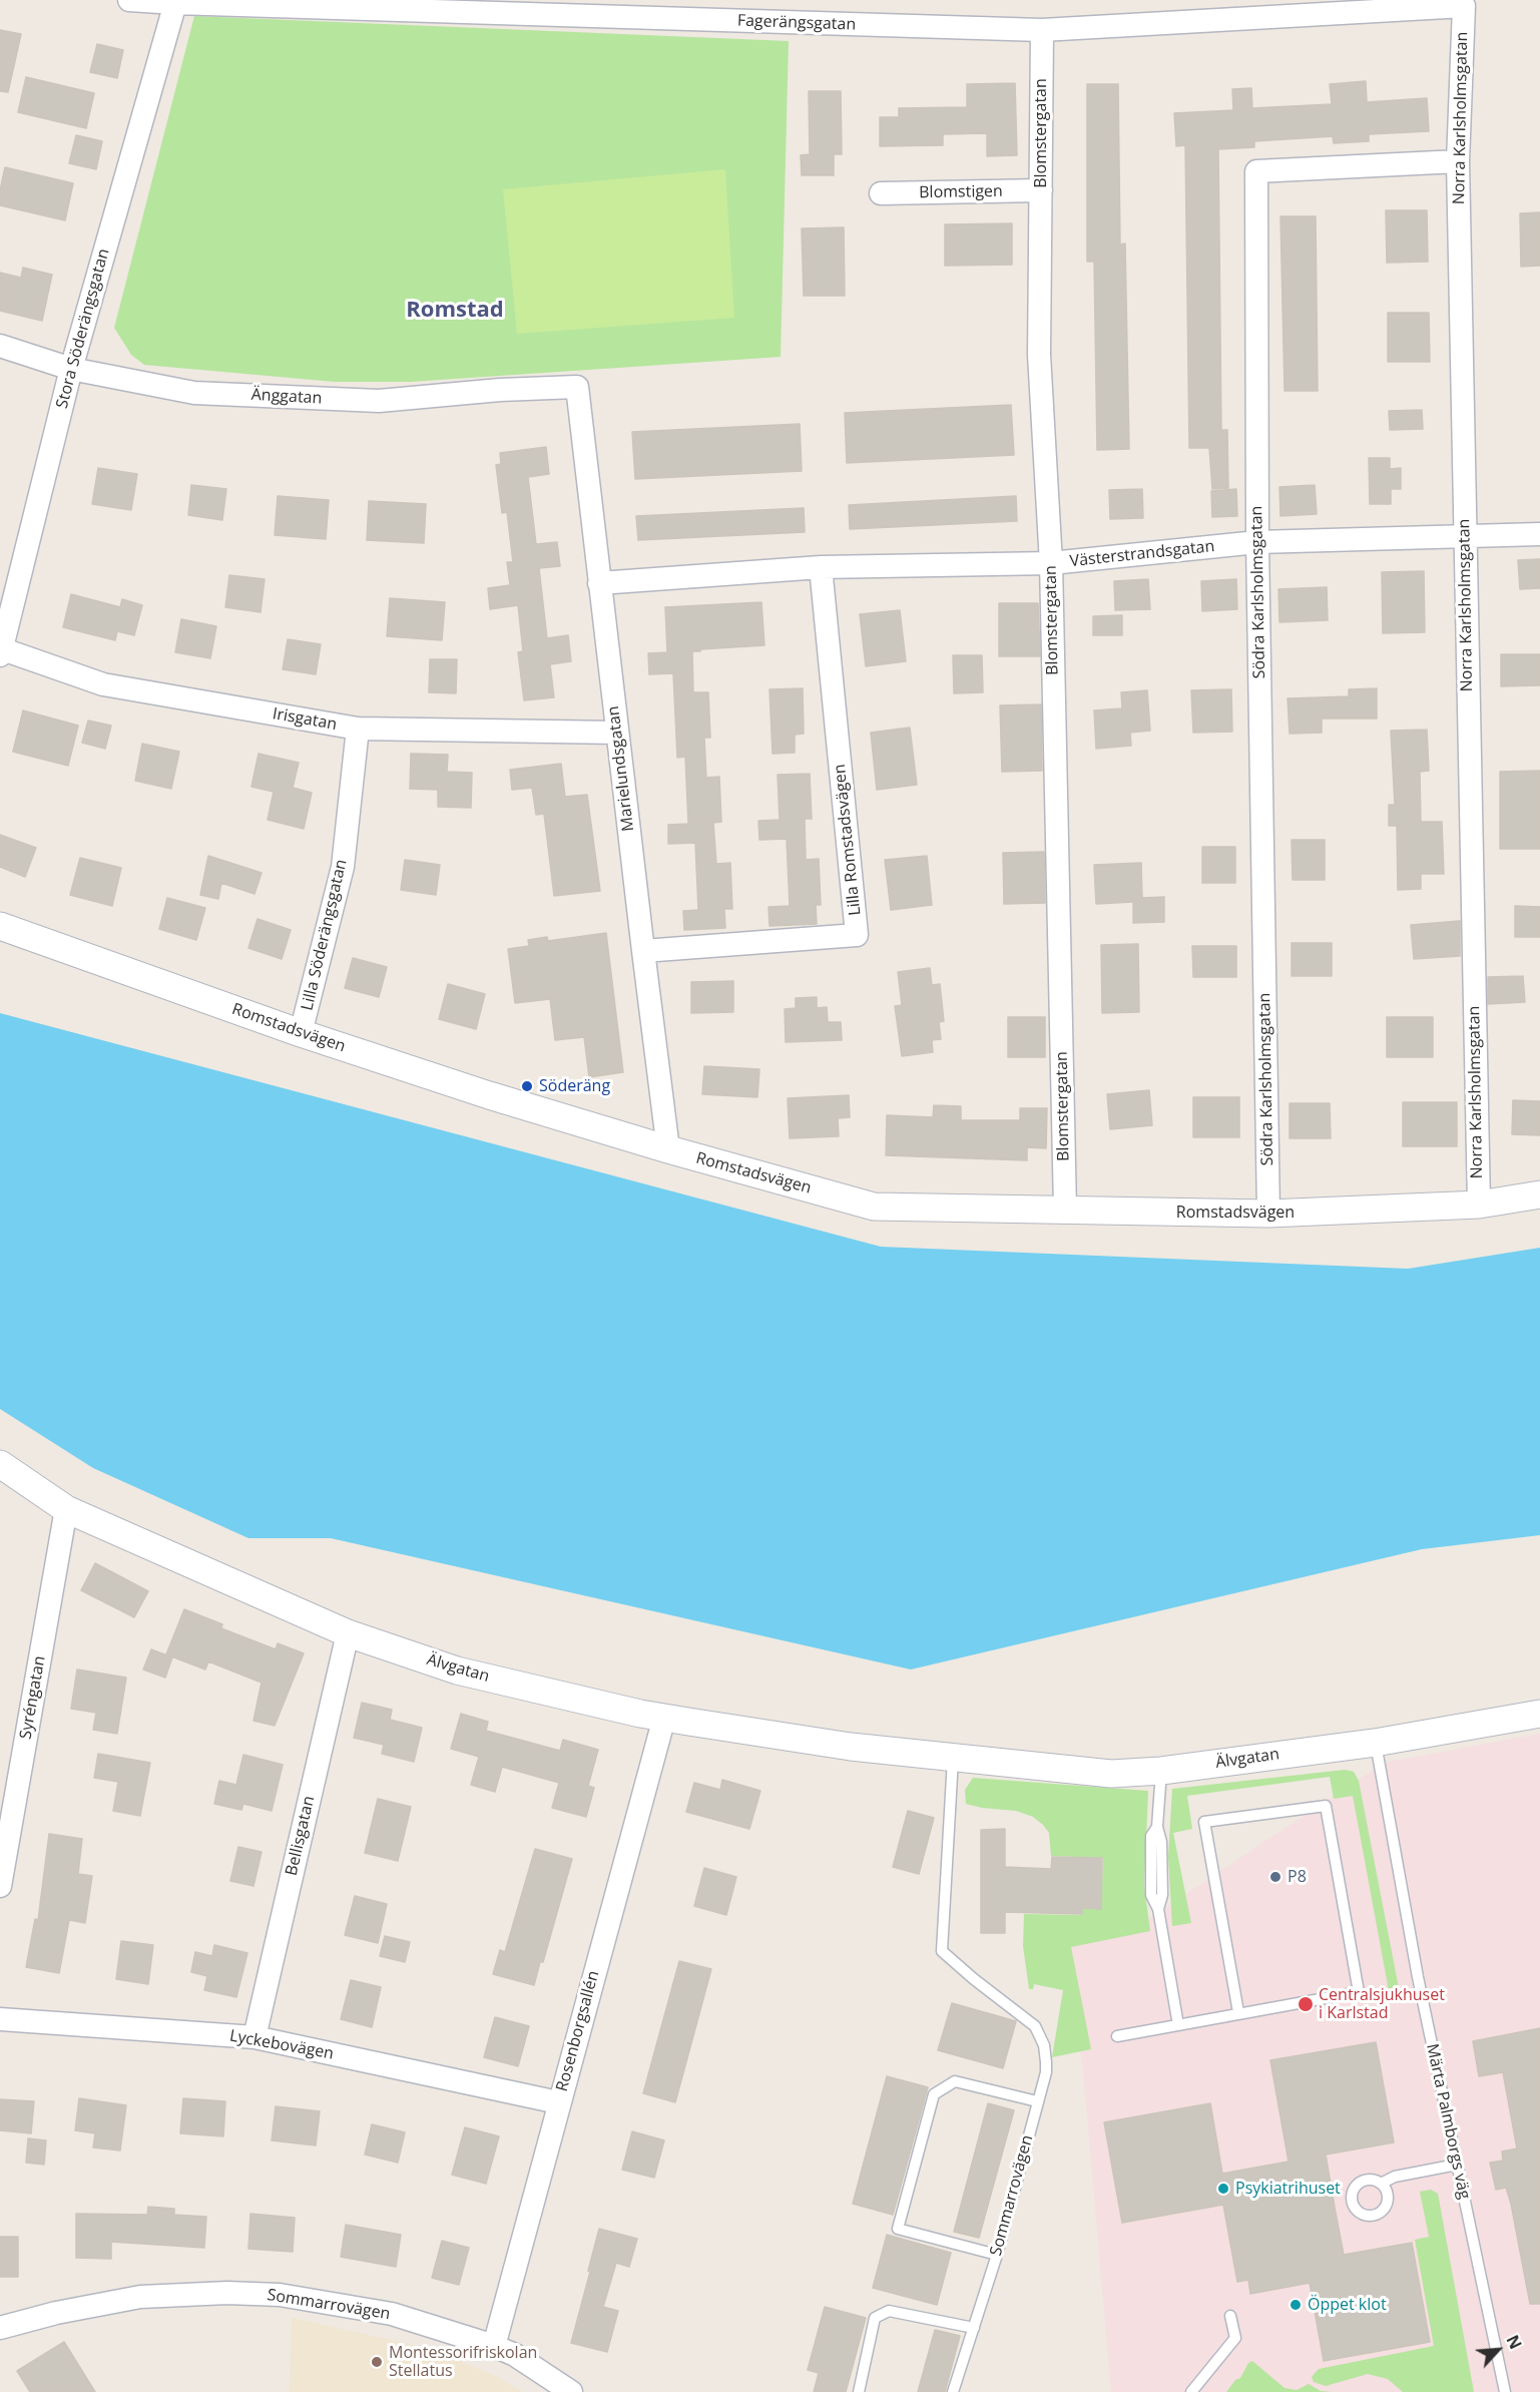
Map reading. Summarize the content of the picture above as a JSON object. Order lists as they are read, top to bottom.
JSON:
{
  "streets": {
    "street": [
      "Fagerängsgatan",
      "Norra Karlsholmsgatan",
      "Blomstergatan",
      "Blomstigen",
      "Stora Söderängsgatan",
      "Änggatan",
      "Västerstrandsgatan",
      "Södra Karlsholmsgatan",
      "Irisgatan",
      "Marielundsgatan",
      "Lilla Romstadsvägen",
      "Lilla Söderängsgatan",
      "Romstadsvägen",
      "Älvgatan",
      "Syréngatan",
      "Bellisgatan",
      "Rosenborgsallén",
      "Lyckebovägen",
      "Sommarrovägen"
    ],
    "lane": ["Märta Palmborgs väg"]
  },
  "crossings": [
    ["Fagerängsgatan", "Norra Karlsholmsgatan"],
    ["Fagerängsgatan", "Blomstergatan"],
    ["Fagerängsgatan", "Stora Söderängsgatan"],
    ["Norra Karlsholmsgatan", "Västerstrandsgatan"],
    ["Norra Karlsholmsgatan", "Södra Karlsholmsgatan"],
    ["Norra Karlsholmsgatan", "Romstadsvägen"],
    ["Blomstergatan", "Blomstigen"],
    ["Blomstergatan", "Västerstrandsgatan"],
    ["Blomstergatan", "Romstadsvägen"],
    ["Stora Söderängsgatan", "Änggatan"],
    ["Stora Söderängsgatan", "Irisgatan"],
    ["Änggatan", "Marielundsgatan"],
    ["Västerstrandsgatan", "Södra Karlsholmsgatan"],
    ["Västerstrandsgatan", "Marielundsgatan"],
    ["Västerstrandsgatan", "Lilla Romstadsvägen"],
    ["Södra Karlsholmsgatan", "Romstadsvägen"],
    ["Irisgatan", "Marielundsgatan"],
    ["Irisgatan", "Lilla Söderängsgatan"],
    ["Marielundsgatan", "Lilla Romstadsvägen"],
    ["Marielundsgatan", "Romstadsvägen"],
    ["Lilla Söderängsgatan", "Romstadsvägen"],
    ["Älvgatan", "Syréngatan"],
    ["Älvgatan", "Bellisgatan"],
    ["Älvgatan", "Rosenborgsallén"],
    ["Älvgatan", "Märta Palmborgs väg"],
    ["Älvgatan", "Sommarrovägen"],
    ["Bellisgatan", "Lyckebovägen"],
    ["Rosenborgsallén", "Lyckebovägen"],
    ["Rosenborgsallén", "Sommarrovägen"]
  ],
  "districts": ["Romstad"],
  "places": [
    "Söderäng",
    "P8",
    "Centralsjukhuset i Karlstad",
    "Psykiatrihuset",
    "Öppet klot",
    "Montessorifriskolan Stellatus"
  ],
  "north": "top right"
}
